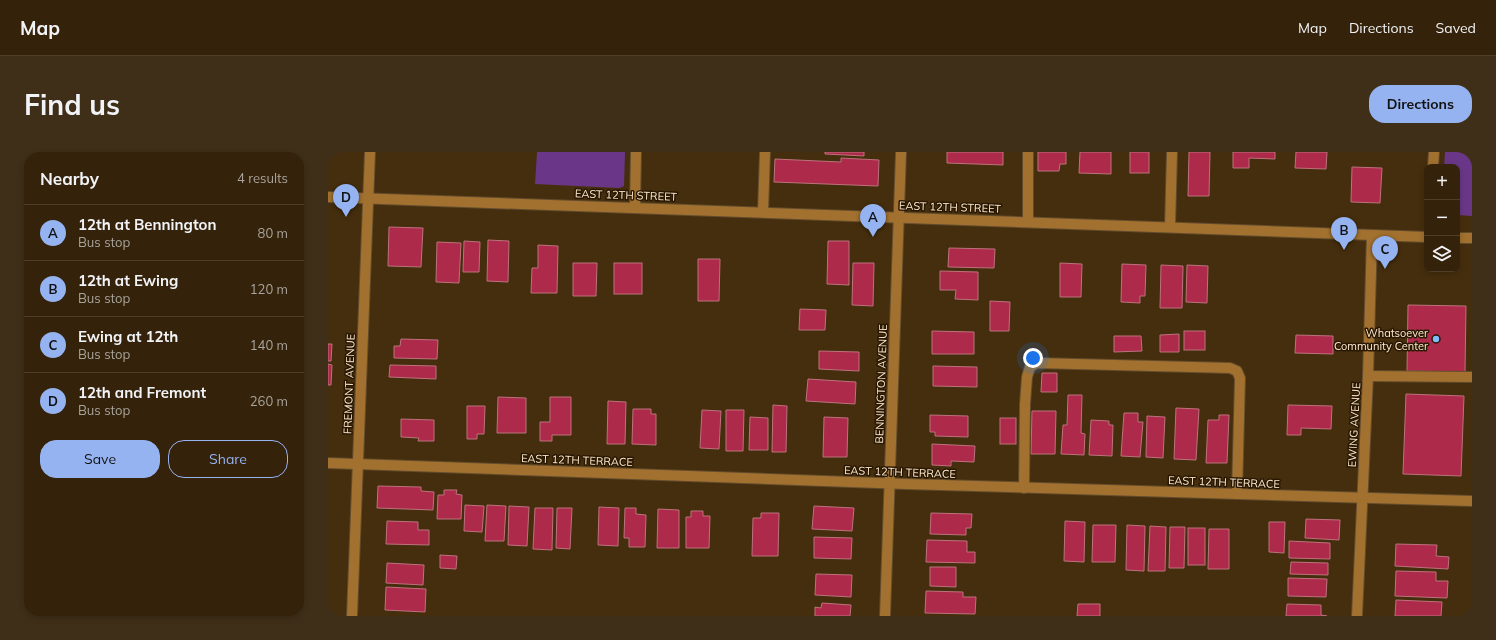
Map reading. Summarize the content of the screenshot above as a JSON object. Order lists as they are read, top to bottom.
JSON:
{
  "streets": {
    "street": [
      "EAST 12TH STREET",
      "FREMONT AVENUE",
      "BENNINGTON AVENUE",
      "EWING AVENUE",
      "EAST 12TH TERRACE"
    ]
  },
  "crossings": [
    ["EAST 12TH STREET", "FREMONT AVENUE"],
    ["EAST 12TH STREET", "BENNINGTON AVENUE"],
    ["EAST 12TH STREET", "EWING AVENUE"],
    ["FREMONT AVENUE", "EAST 12TH TERRACE"],
    ["BENNINGTON AVENUE", "EAST 12TH TERRACE"],
    ["EWING AVENUE", "EAST 12TH TERRACE"]
  ],
  "places": ["Whatsoever Community Center"],
  "page": {
    "header": "Map",
    "nav": ["Map", "Directions", "Saved"],
    "buttons": [
      "Directions",
      ["Save", "Share"]
    ],
    "title": "Find us",
    "heading": ["Nearby", "4 results"],
    "map_buttons": ["+", "−"],
    "pins": [
      "D",
      "A",
      "B",
      "C"
    ],
    "list": [
      {
        "mark": "A",
        "name": "12th at Bennington",
        "note": "Bus stop",
        "value": "80 m"
      },
      {
        "mark": "B",
        "name": "12th at Ewing",
        "note": "Bus stop",
        "value": "120 m"
      },
      {
        "mark": "C",
        "name": "Ewing at 12th",
        "note": "Bus stop",
        "value": "140 m"
      },
      {
        "mark": "D",
        "name": "12th and Fremont",
        "note": "Bus stop",
        "value": "260 m"
      }
    ]
  }
}
